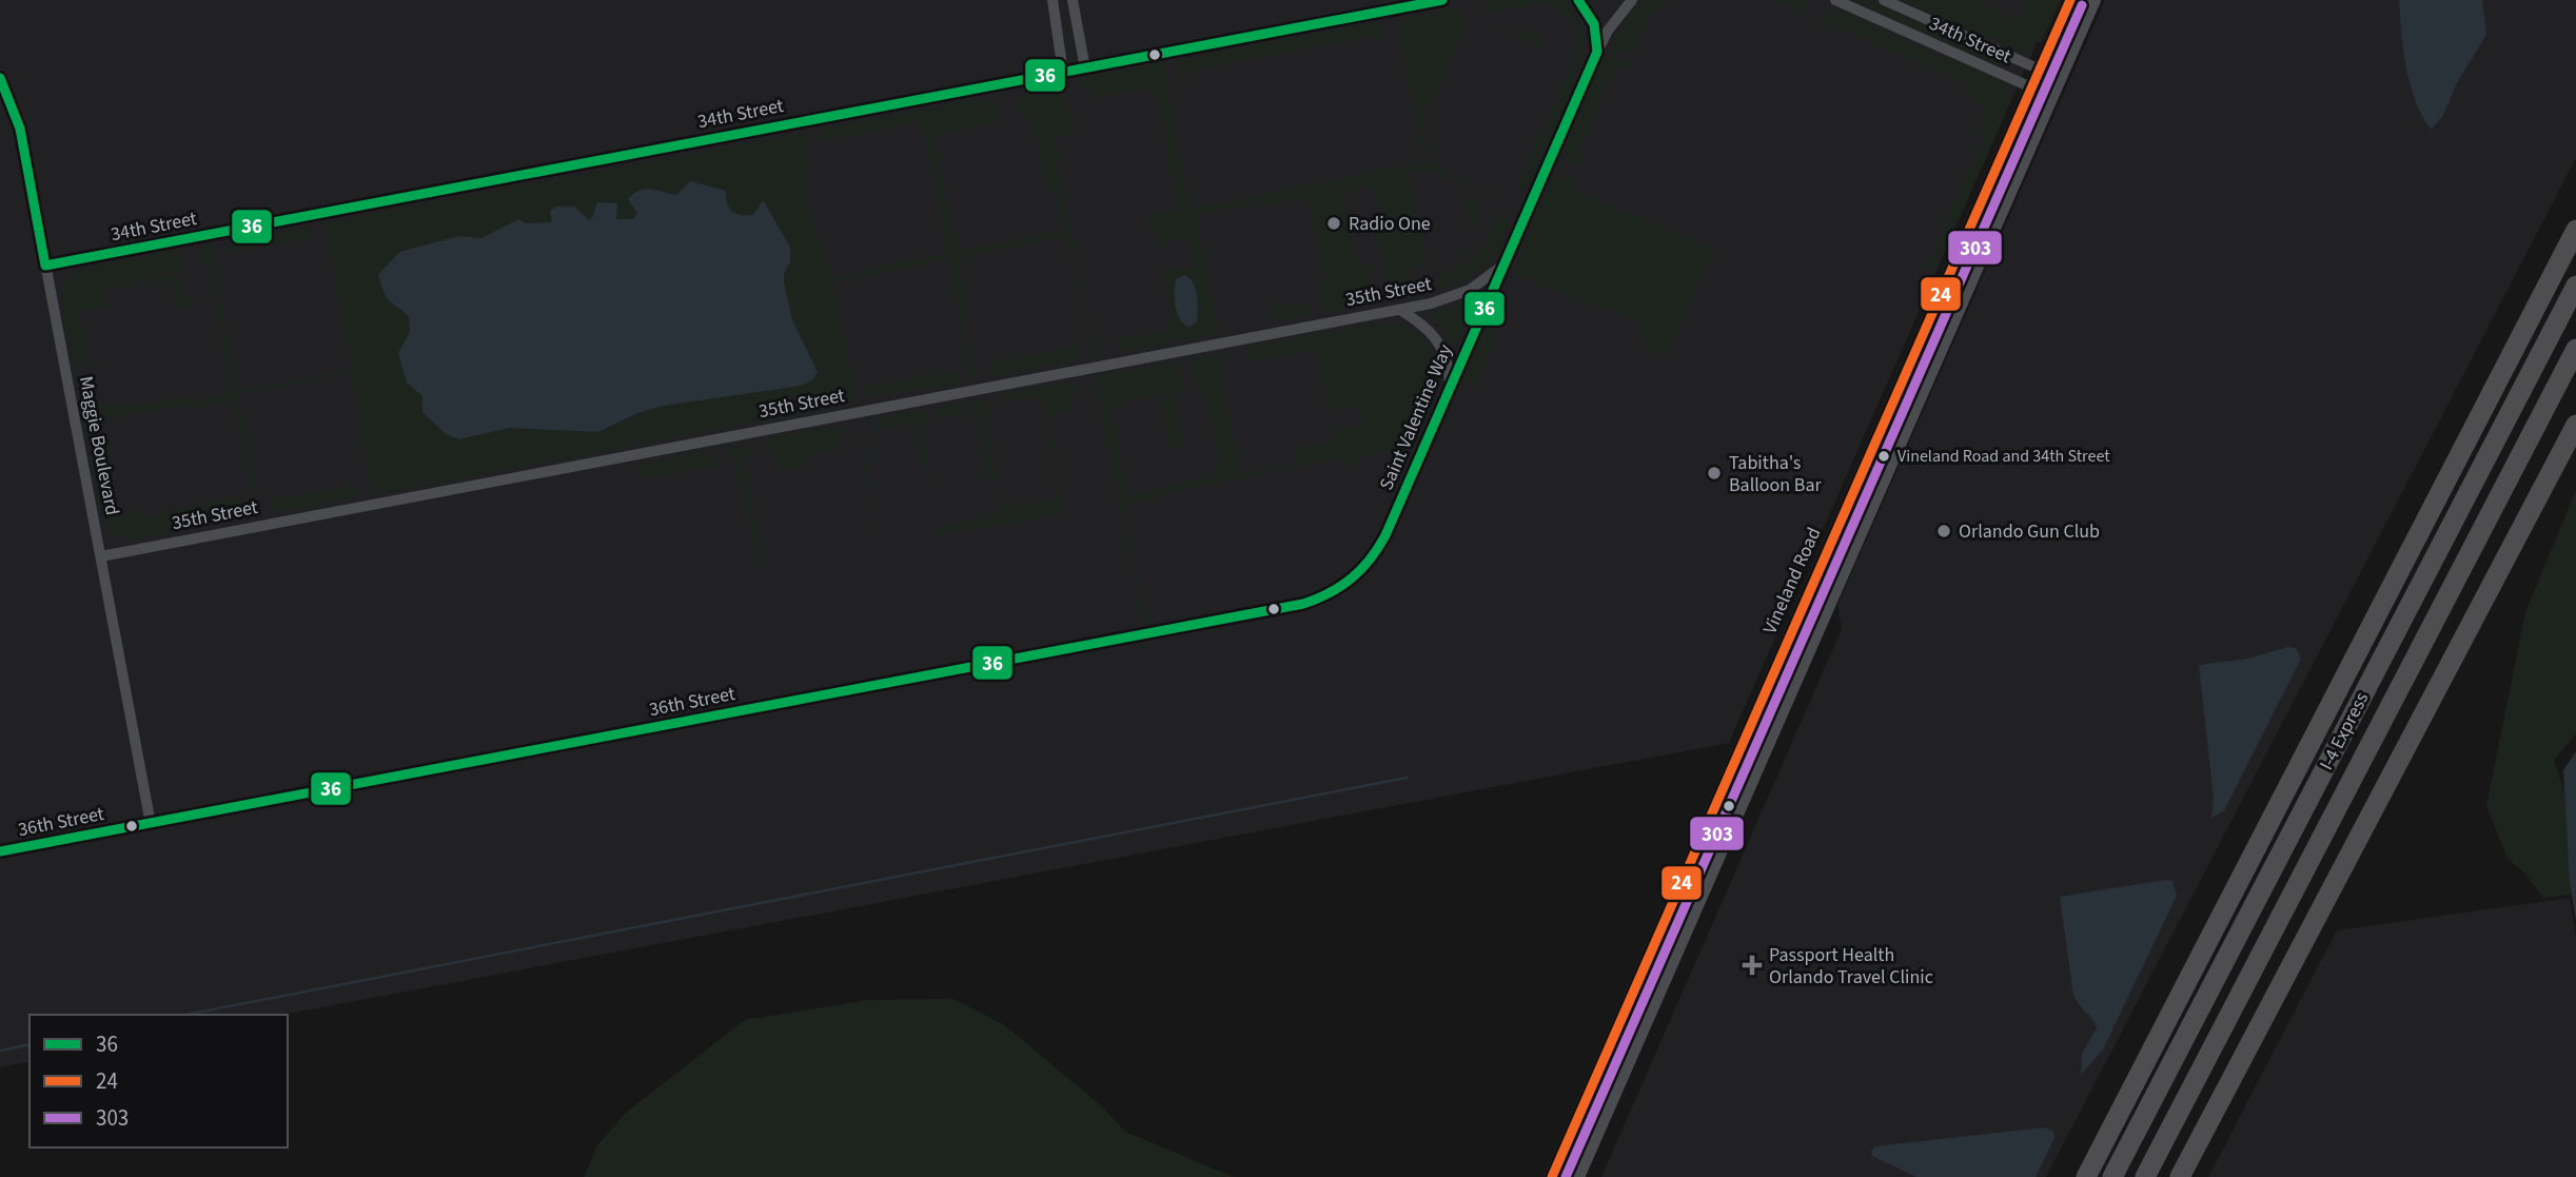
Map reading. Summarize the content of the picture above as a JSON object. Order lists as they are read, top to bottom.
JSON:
{
  "streets": {
    "highway": ["I-4 Express"],
    "street": [
      "34th Street",
      "35th Street",
      "Saint Valentine Way",
      "Maggie Boulevard",
      "Vineland Road",
      "36th Street"
    ]
  },
  "crossings": [
    ["34th Street", "Maggie Boulevard"],
    ["34th Street", "Vineland Road"],
    ["35th Street", "Saint Valentine Way"],
    ["35th Street", "Maggie Boulevard"],
    ["Saint Valentine Way", "36th Street"],
    ["Maggie Boulevard", "36th Street"]
  ],
  "places": {
    "other": [
      "Radio One",
      "Vineland Road and 34th Street",
      "Tabitha's Balloon Bar",
      "Orlando Gun Club"
    ],
    "health": ["Passport Health Orlando Travel Clinic"]
  },
  "lines": ["transit line 36", "transit line 24", "transit line 303"],
  "legend": ["36", "24", "303"]
}
